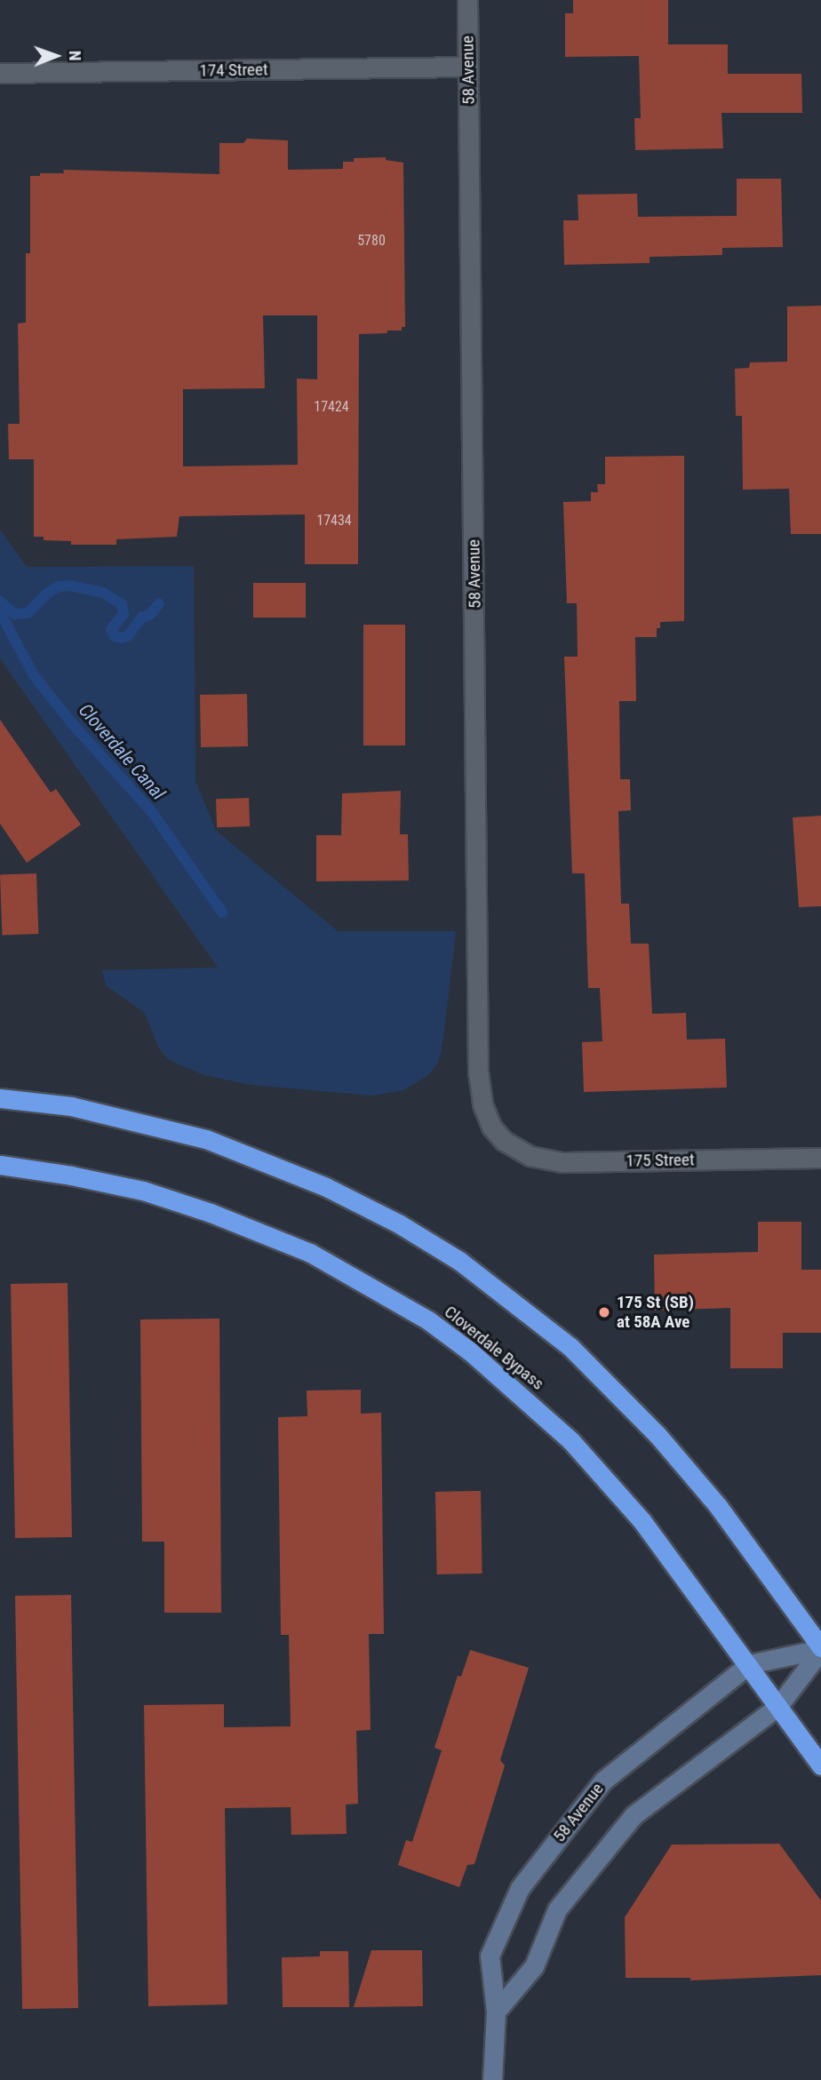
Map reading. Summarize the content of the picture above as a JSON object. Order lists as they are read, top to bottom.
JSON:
{
  "streets": {
    "highway": ["Cloverdale Bypass"],
    "street": ["174 Street", "58 Avenue", "175 Street"]
  },
  "crossings": [
    ["174 Street", "58 Avenue"],
    ["58 Avenue", "175 Street"],
    ["58 Avenue", "Cloverdale Bypass"]
  ],
  "water": ["Cloverdale Canal"],
  "places": ["175 St (SB) at 58A Ave"],
  "house_numbers": ["5780", "17424", "17434"],
  "north": "right"
}
